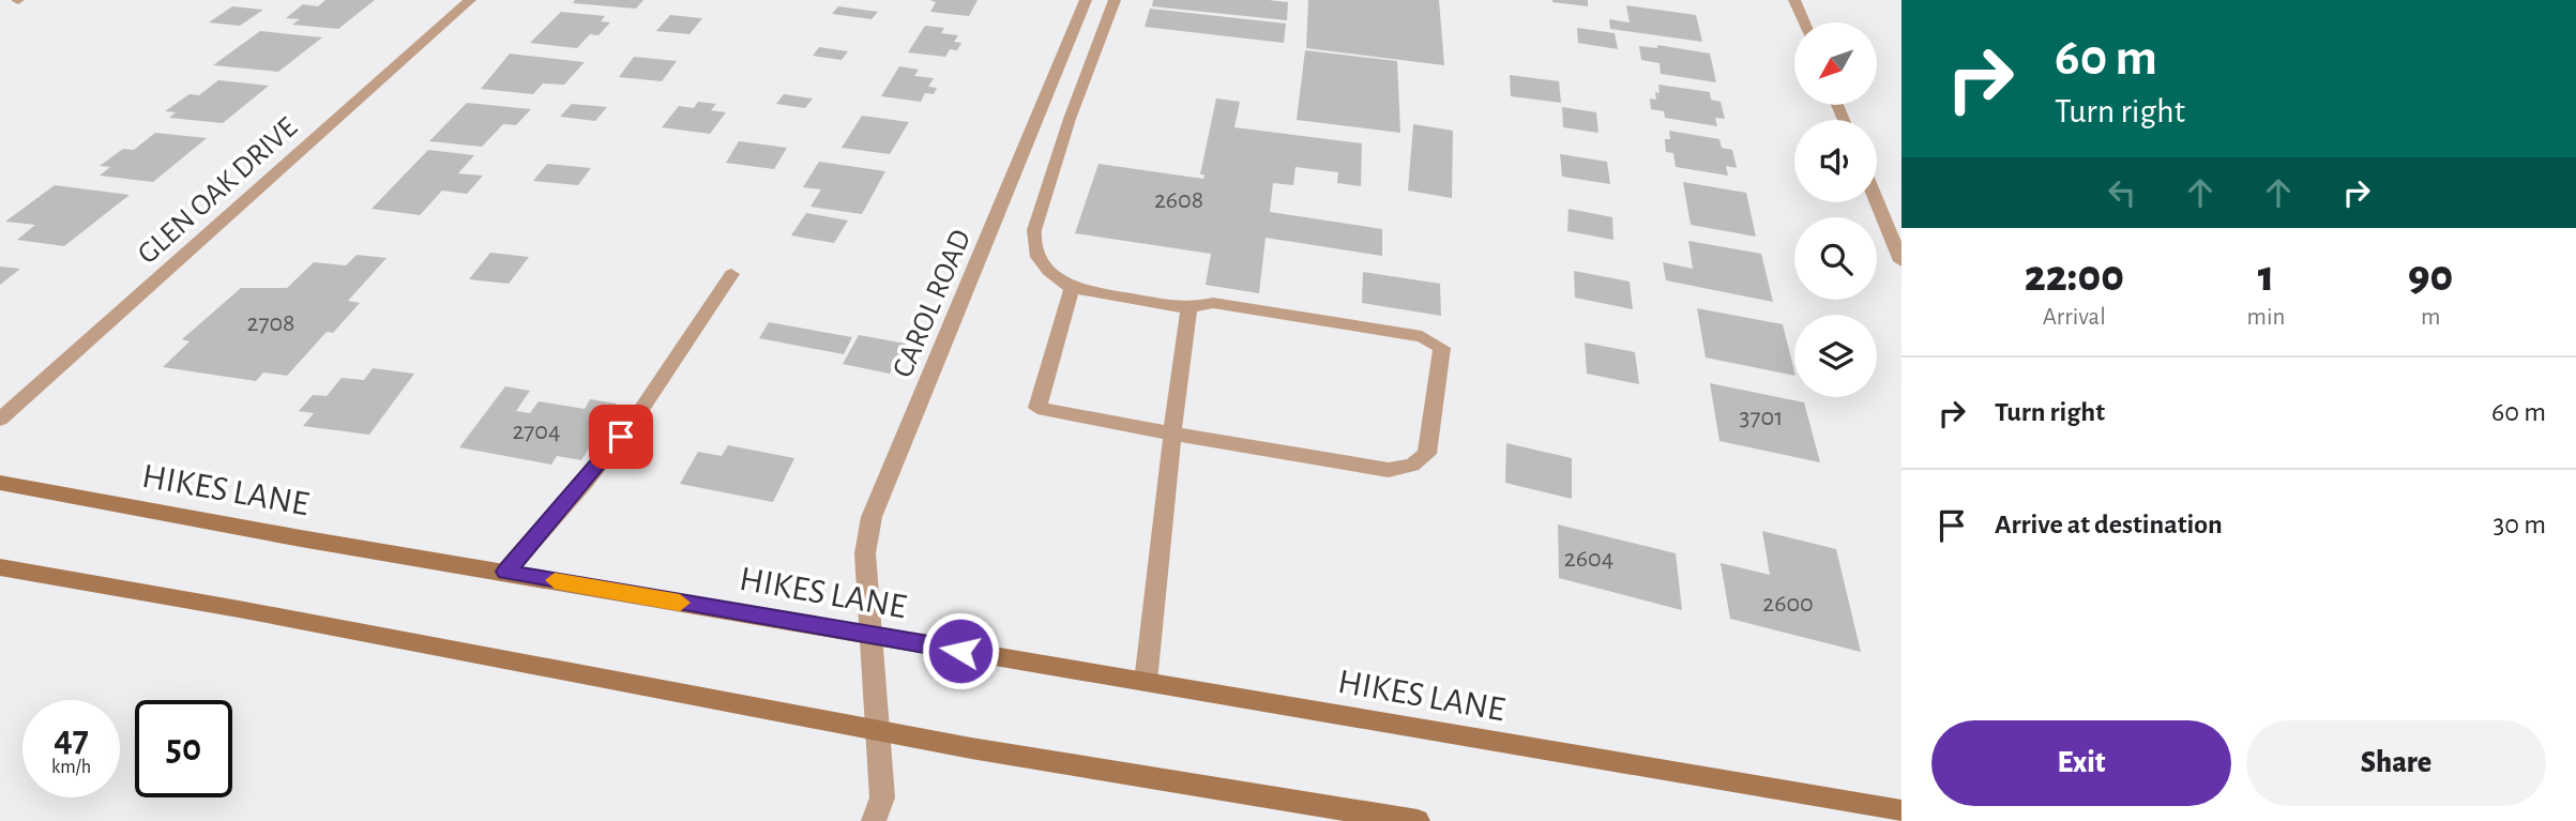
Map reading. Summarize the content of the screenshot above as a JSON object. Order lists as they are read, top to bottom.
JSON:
{
  "streets": {
    "main road": ["HIKES LANE"],
    "street": ["GLEN OAK DRIVE", "CAROL ROAD"]
  },
  "crossings": [
    ["CAROL ROAD", "HIKES LANE"]
  ],
  "house_numbers": [
    "2608",
    "2708",
    "3701",
    "2704",
    "2604",
    "2600"
  ],
  "north": "bottom left",
  "page": {
    "turn": ["60 m", "Turn right"],
    "eta": [
      "22:00",
      "Arrival",
      "1",
      "min",
      "90",
      "m"
    ],
    "list": [
      {
        "name": "Turn right",
        "value": "60 m"
      },
      {
        "name": "Arrive at destination",
        "value": "30 m"
      }
    ],
    "speed": "47 km/h",
    "limit": "50",
    "buttons": ["Exit", "Share"]
  }
}
